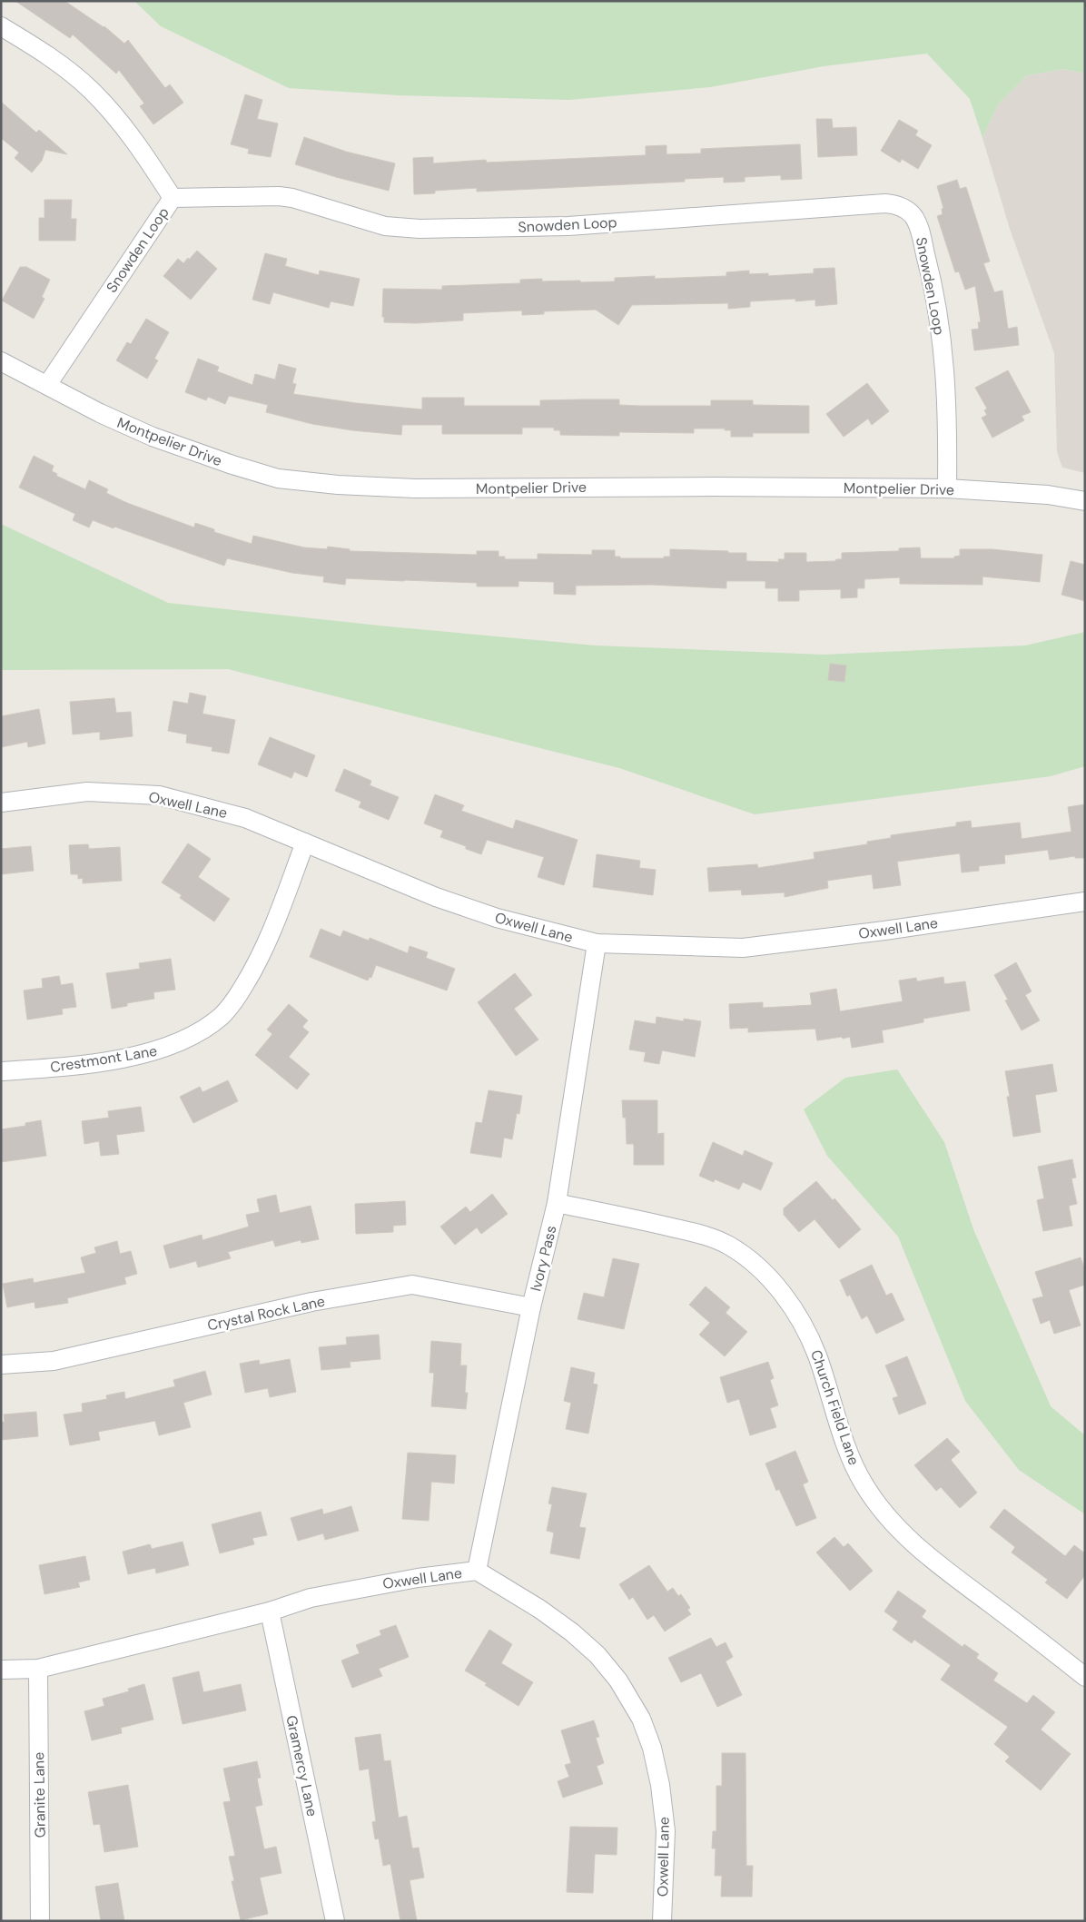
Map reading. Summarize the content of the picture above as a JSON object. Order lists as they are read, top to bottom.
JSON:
{
  "streets": {
    "street": [
      "Snowden Loop",
      "Montpelier Drive",
      "Oxwell Lane",
      "Crestmont Lane",
      "Ivory Pass",
      "Crystal Rock Lane",
      "Church Field Lane",
      "Gramercy Lane",
      "Granite Lane"
    ]
  },
  "crossings": [
    ["Snowden Loop", "Montpelier Drive"],
    ["Oxwell Lane", "Crestmont Lane"],
    ["Oxwell Lane", "Ivory Pass"],
    ["Oxwell Lane", "Gramercy Lane"],
    ["Oxwell Lane", "Granite Lane"],
    ["Ivory Pass", "Crystal Rock Lane"],
    ["Ivory Pass", "Church Field Lane"]
  ]
}
